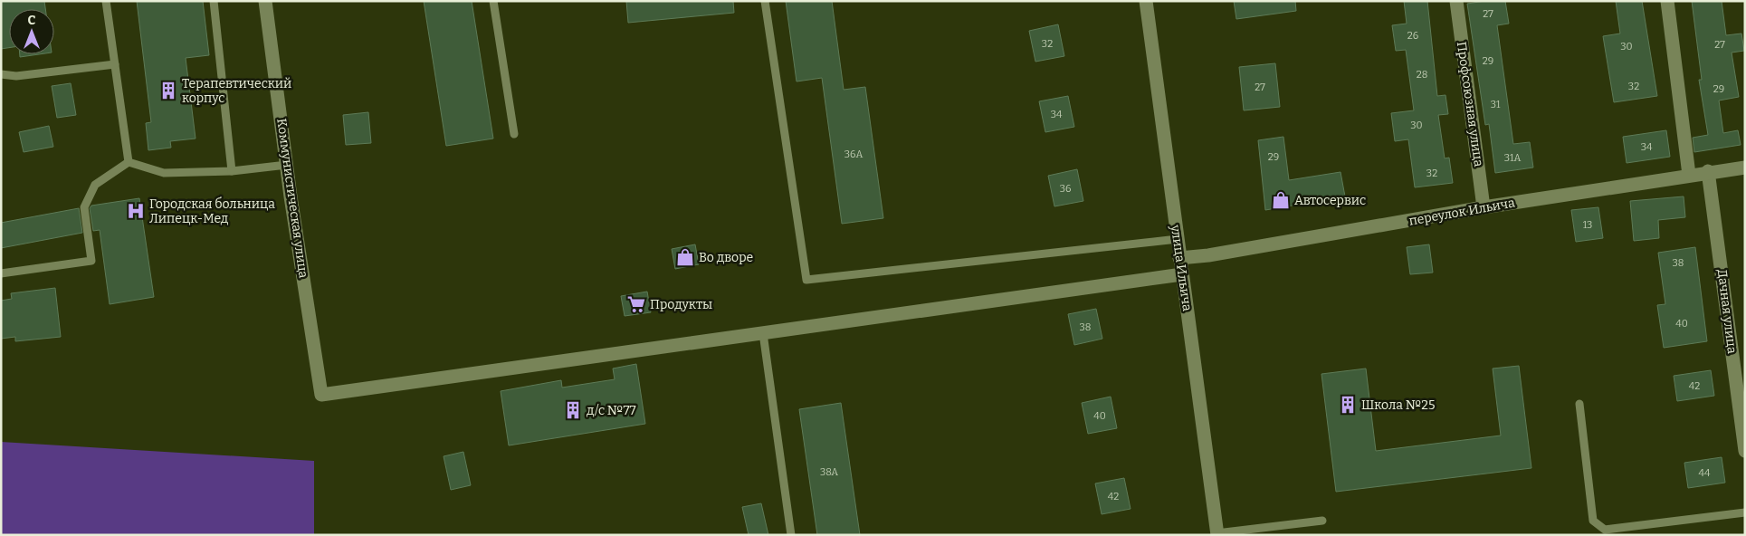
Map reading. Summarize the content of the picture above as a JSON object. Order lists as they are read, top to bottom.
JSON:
{
  "streets": {
    "street": [
      "Профсоюзная улица",
      "Коммунистическая улица",
      "переулок Ильича",
      "улица Ильича",
      "Дачная улица"
    ]
  },
  "crossings": [
    ["Профсоюзная улица", "переулок Ильича"],
    ["переулок Ильича", "улица Ильича"],
    ["переулок Ильича", "Дачная улица"]
  ],
  "places": {
    "building": ["Терапевтический корпус", "Школа №25", "д/с №77"],
    "shop": ["Автосервис", "Во дворе"],
    "hospital": ["Городская больница Липецк-Мед"],
    "supermarket": ["Продукты"]
  },
  "house_numbers": [
    "27",
    "26",
    "32",
    "27",
    "30",
    "29",
    "28",
    "32",
    "27",
    "29",
    "31",
    "34",
    "30",
    "34",
    "36А",
    "29",
    "31А",
    "32",
    "36",
    "13",
    "38",
    "40",
    "38",
    "42",
    "40",
    "38А",
    "44",
    "42"
  ],
  "north": "top"
}
